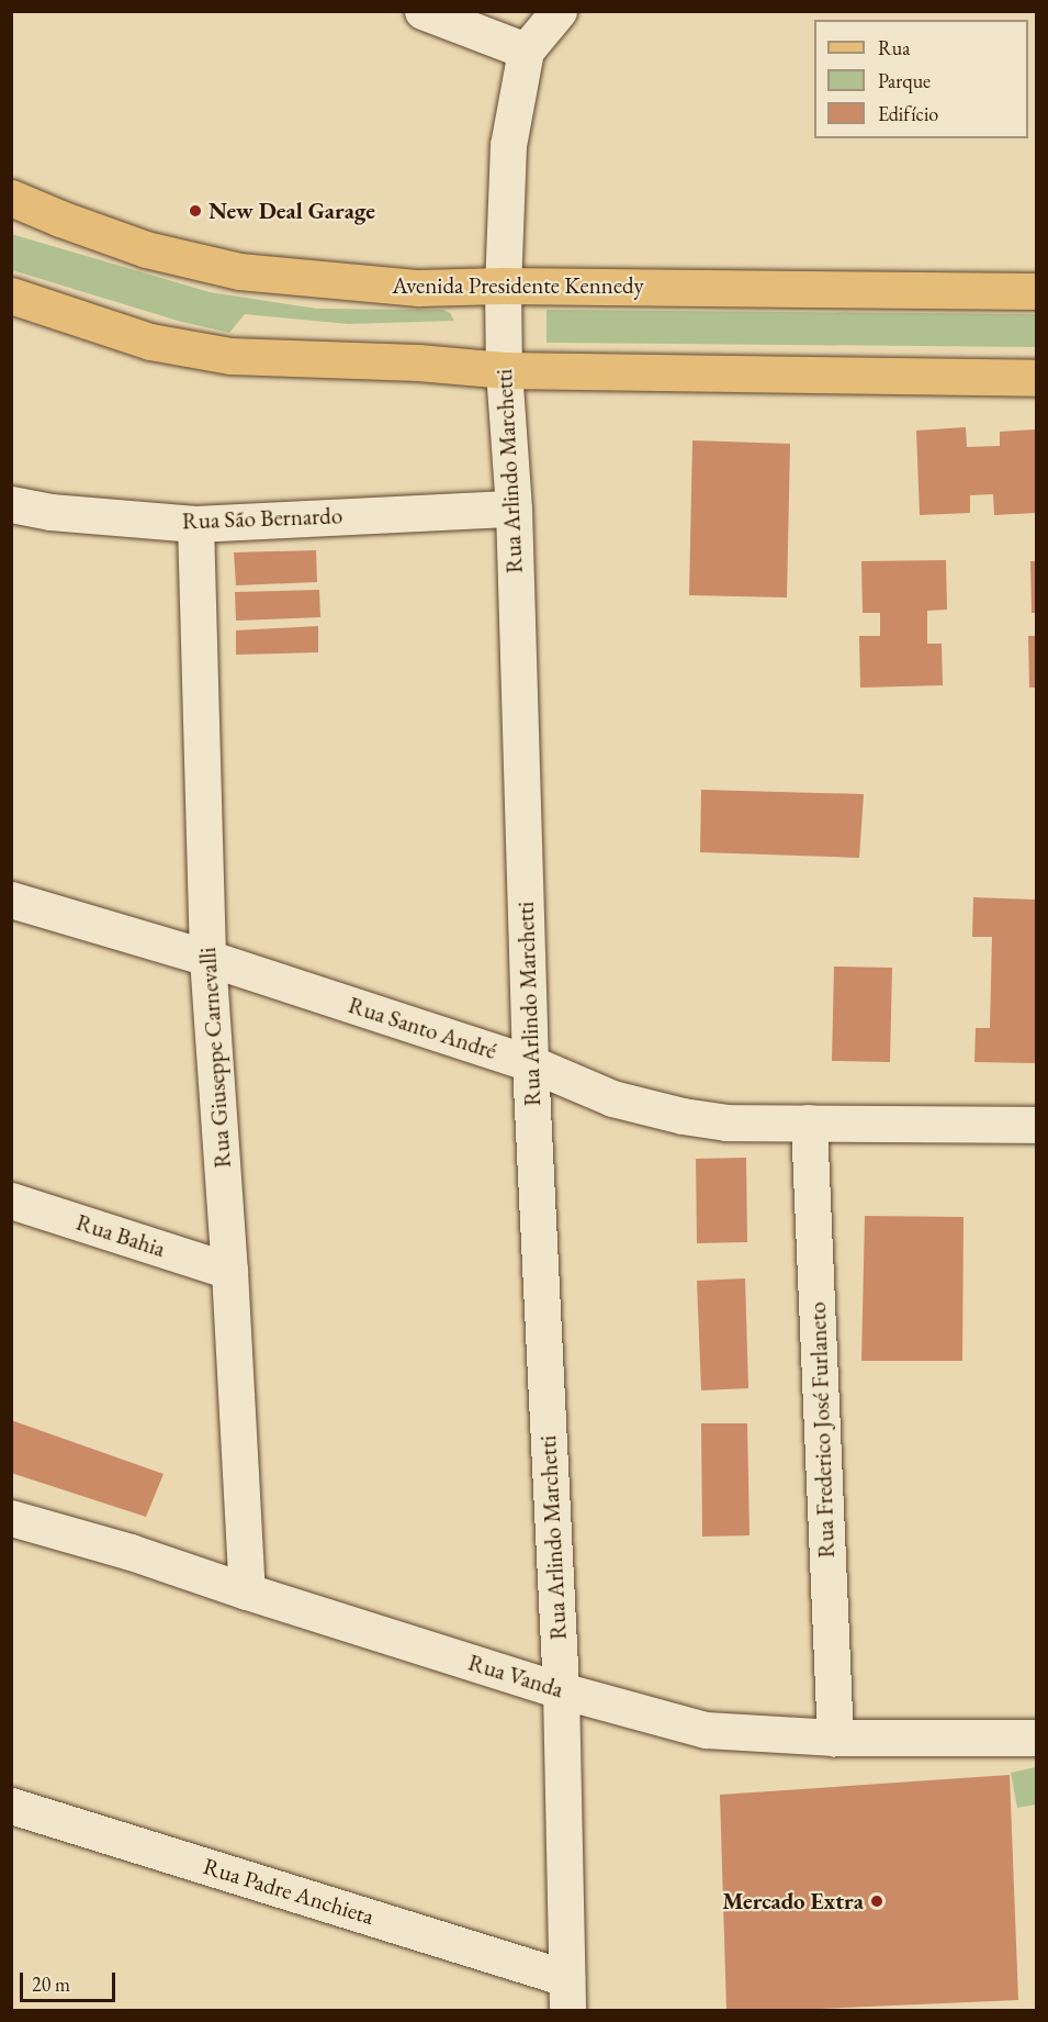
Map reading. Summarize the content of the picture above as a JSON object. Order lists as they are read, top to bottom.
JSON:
{
  "streets": {
    "main road": ["Avenida Presidente Kennedy"],
    "street": [
      "Rua Arlindo Marchetti",
      "Rua São Bernardo",
      "Rua Santo André",
      "Rua Giuseppe Carnevalli",
      "Rua Bahia",
      "Rua Frederico José Furlaneto",
      "Rua Vanda",
      "Rua Padre Anchieta"
    ]
  },
  "crossings": [
    ["Avenida Presidente Kennedy", "Rua Arlindo Marchetti"],
    ["Rua Arlindo Marchetti", "Rua São Bernardo"],
    ["Rua Arlindo Marchetti", "Rua Santo André"],
    ["Rua Arlindo Marchetti", "Rua Vanda"],
    ["Rua Arlindo Marchetti", "Rua Padre Anchieta"],
    ["Rua São Bernardo", "Rua Giuseppe Carnevalli"],
    ["Rua Santo André", "Rua Giuseppe Carnevalli"],
    ["Rua Santo André", "Rua Frederico José Furlaneto"],
    ["Rua Giuseppe Carnevalli", "Rua Bahia"],
    ["Rua Giuseppe Carnevalli", "Rua Vanda"],
    ["Rua Frederico José Furlaneto", "Rua Vanda"]
  ],
  "places": ["New Deal Garage", "Mercado Extra"],
  "legend": ["Rua", "Parque", "Edifício"],
  "scale_bar": "20 m"
}
